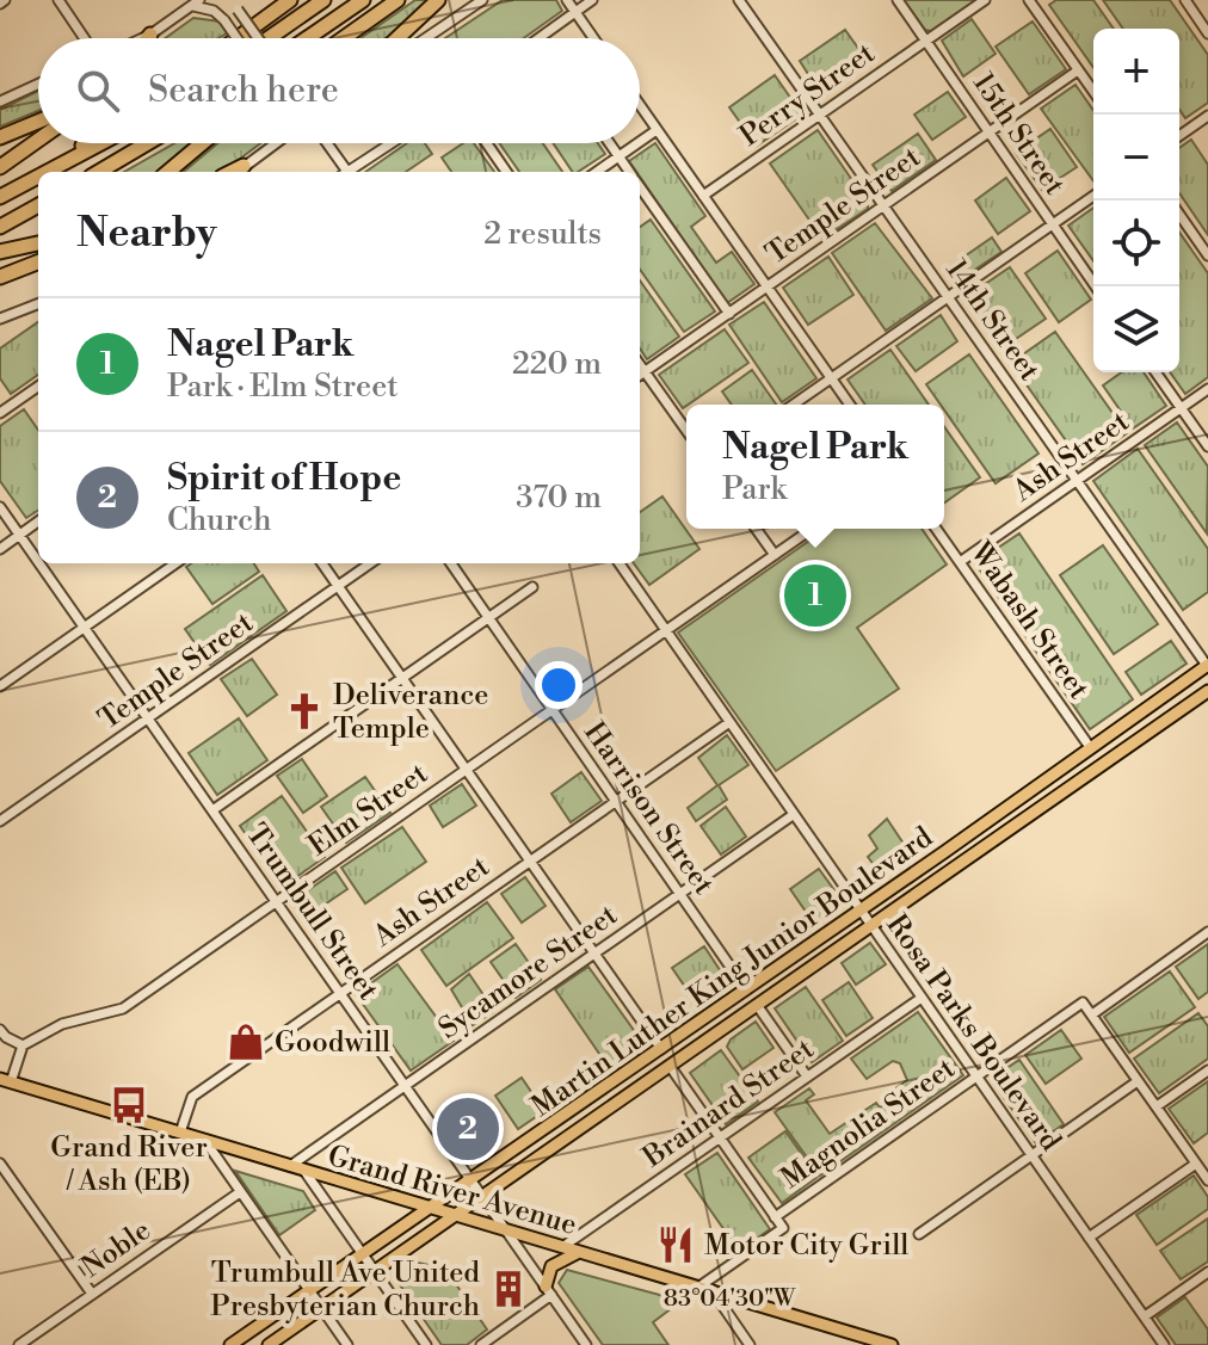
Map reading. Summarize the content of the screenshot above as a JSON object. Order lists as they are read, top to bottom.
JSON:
{
  "streets": {
    "main road": ["Martin Luther King Junior Boulevard", "Grand River Avenue"],
    "street": [
      "Perry Street",
      "15th Street",
      "Temple Street",
      "14th Street",
      "Ash Street",
      "Wabash Street",
      "Harrison Street",
      "Elm Street",
      "Trumbull Street",
      "Sycamore Street",
      "Rosa Parks Boulevard",
      "Brainard Street",
      "Magnolia Street",
      "Noble"
    ]
  },
  "crossings": [
    ["Perry Street", "15th Street"],
    ["Perry Street", "14th Street"],
    ["15th Street", "Temple Street"],
    ["Temple Street", "14th Street"],
    ["Temple Street", "Trumbull Street"],
    ["14th Street", "Ash Street"],
    ["14th Street", "Martin Luther King Junior Boulevard"],
    ["Ash Street", "Wabash Street"],
    ["Ash Street", "Harrison Street"],
    ["Ash Street", "Trumbull Street"],
    ["Ash Street", "Rosa Parks Boulevard"],
    ["Ash Street", "Grand River Avenue"],
    ["Wabash Street", "Martin Luther King Junior Boulevard"],
    ["Harrison Street", "Elm Street"],
    ["Harrison Street", "Sycamore Street"],
    ["Harrison Street", "Martin Luther King Junior Boulevard"],
    ["Elm Street", "Trumbull Street"],
    ["Elm Street", "Rosa Parks Boulevard"],
    ["Trumbull Street", "Sycamore Street"],
    ["Trumbull Street", "Martin Luther King Junior Boulevard"],
    ["Trumbull Street", "Grand River Avenue"],
    ["Sycamore Street", "Rosa Parks Boulevard"],
    ["Sycamore Street", "Grand River Avenue"],
    ["Martin Luther King Junior Boulevard", "Rosa Parks Boulevard"],
    ["Martin Luther King Junior Boulevard", "Grand River Avenue"],
    ["Rosa Parks Boulevard", "Brainard Street"],
    ["Rosa Parks Boulevard", "Magnolia Street"],
    ["Brainard Street", "Grand River Avenue"],
    ["Magnolia Street", "Grand River Avenue"]
  ],
  "places": {
    "church": ["Deliverance Temple"],
    "shop": ["Goodwill"],
    "bus stop": ["Grand River / Ash (EB)"],
    "restaurant": ["Motor City Grill"],
    "building": ["Trumbull Ave United Presbyterian Church"]
  },
  "page": {
    "map_buttons": ["+", "−"],
    "search": "Search here",
    "heading": ["Nearby", "2 results"],
    "list": [
      {
        "mark": "1",
        "name": "Nagel Park",
        "note": "Park · Elm Street",
        "value": "220 m"
      },
      {
        "mark": "2",
        "name": "Spirit of Hope",
        "note": "Church",
        "value": "370 m"
      }
    ],
    "popup": ["Nagel Park", "Park"],
    "pins": ["1", "2"]
  },
  "coordinates": ["83°04'30\"W"]
}
